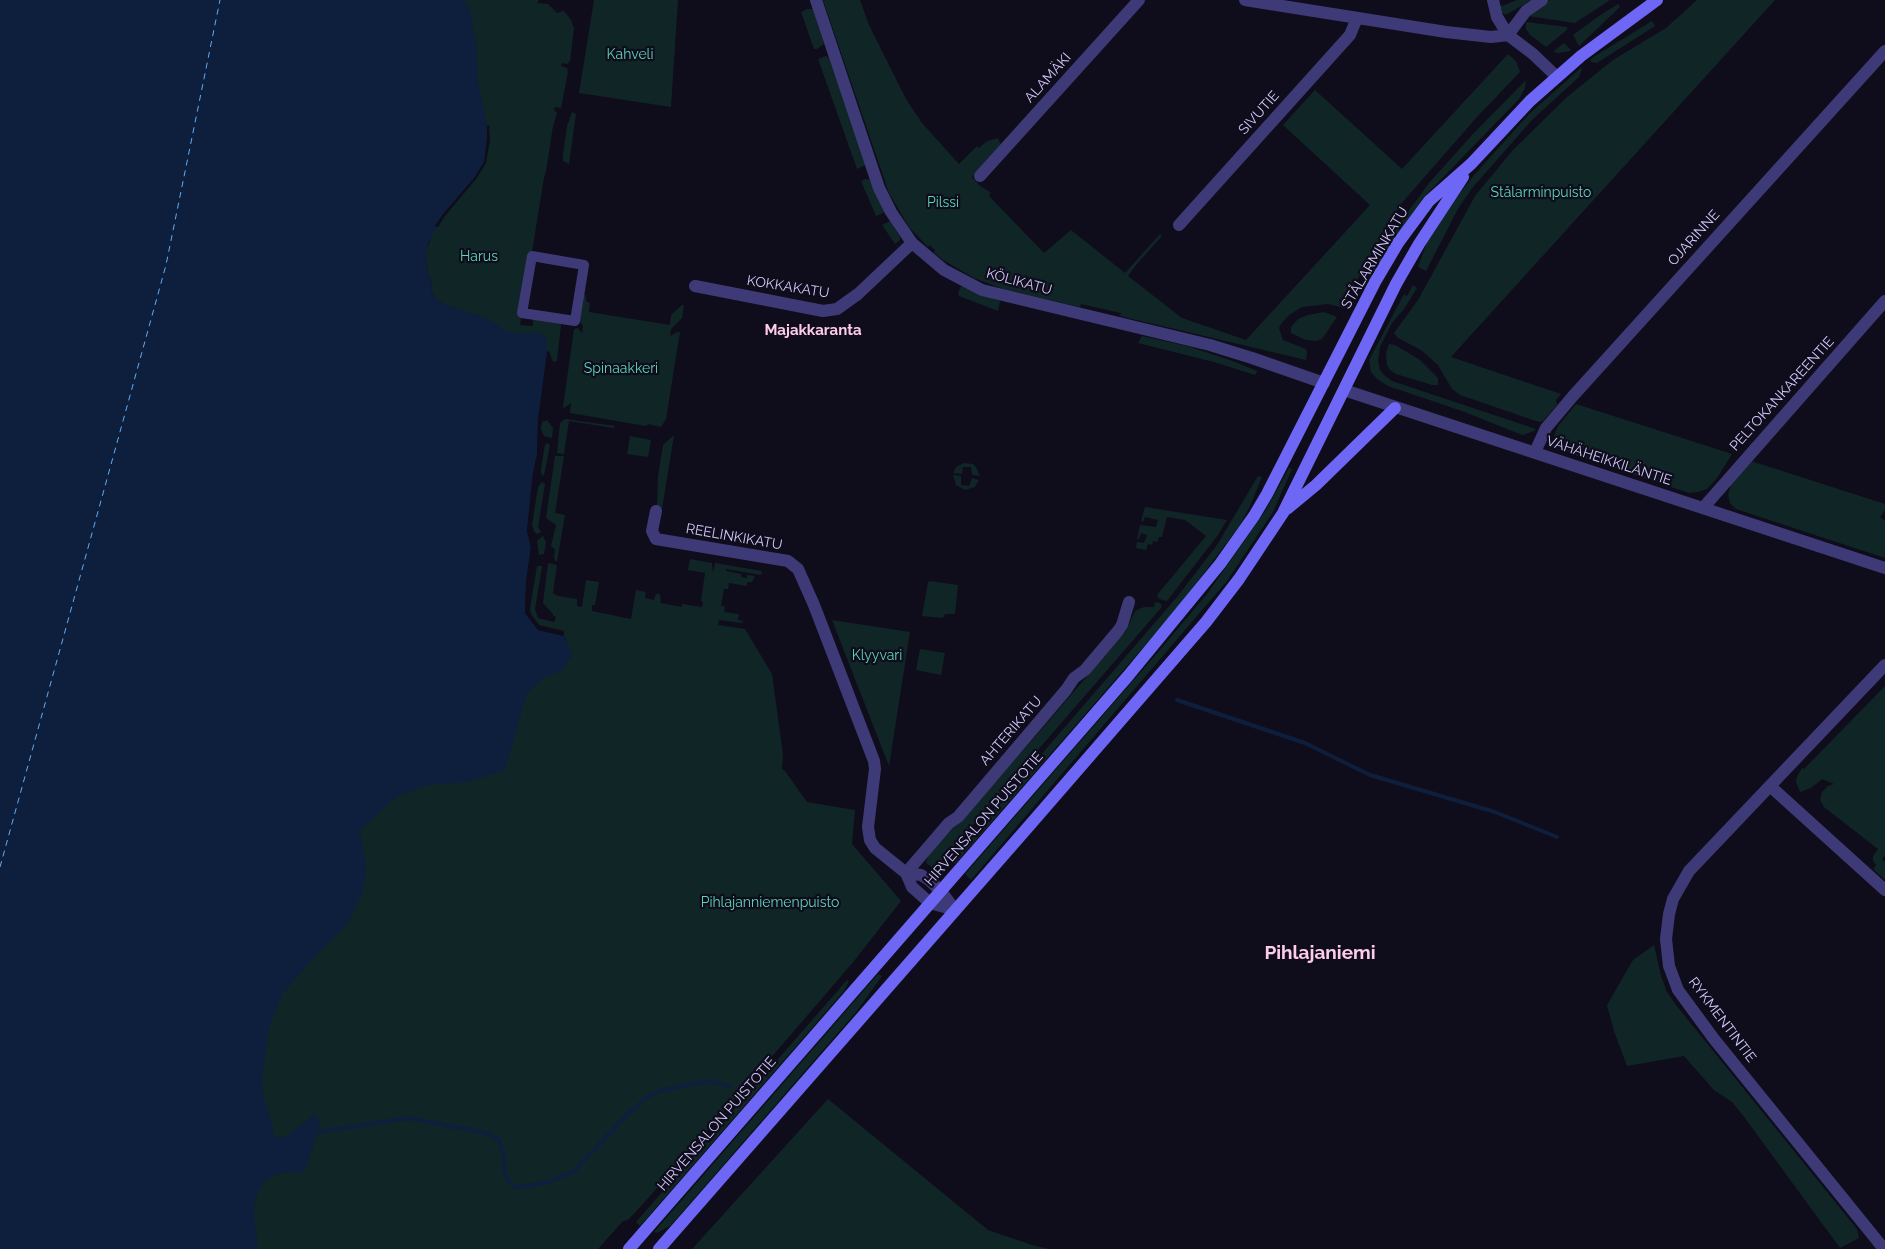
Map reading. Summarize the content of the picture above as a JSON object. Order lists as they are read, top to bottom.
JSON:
{
  "streets": {
    "main road": ["STÅLARMINKATU", "VÄHÄHEIKKILÄNTIE", "HIRVENSALON PUISTOTIE"],
    "street": [
      "ALAMÄKI",
      "SIVUTIE",
      "OJARINNE",
      "KÖLIKATU",
      "KOKKAKATU",
      "PELTOKANKAREENTIE",
      "REELINKIKATU",
      "AHTERIKATU",
      "RYKMENTINTIE"
    ]
  },
  "crossings": [
    ["OJARINNE", "VÄHÄHEIKKILÄNTIE"],
    ["STÅLARMINKATU", "KÖLIKATU"],
    ["STÅLARMINKATU", "VÄHÄHEIKKILÄNTIE"],
    ["STÅLARMINKATU", "HIRVENSALON PUISTOTIE"],
    ["KÖLIKATU", "KOKKAKATU"],
    ["KÖLIKATU", "VÄHÄHEIKKILÄNTIE"],
    ["KÖLIKATU", "HIRVENSALON PUISTOTIE"],
    ["PELTOKANKAREENTIE", "VÄHÄHEIKKILÄNTIE"],
    ["VÄHÄHEIKKILÄNTIE", "HIRVENSALON PUISTOTIE"],
    ["REELINKIKATU", "AHTERIKATU"],
    ["REELINKIKATU", "HIRVENSALON PUISTOTIE"]
  ],
  "districts": ["Majakkaranta", "Pihlajaniemi"],
  "parks": [
    "Kahveli",
    "Stålarminpuisto",
    "Pilssi",
    "Harus",
    "Spinaakkeri",
    "Klyyvari",
    "Pihlajanniemenpuisto"
  ]
}
